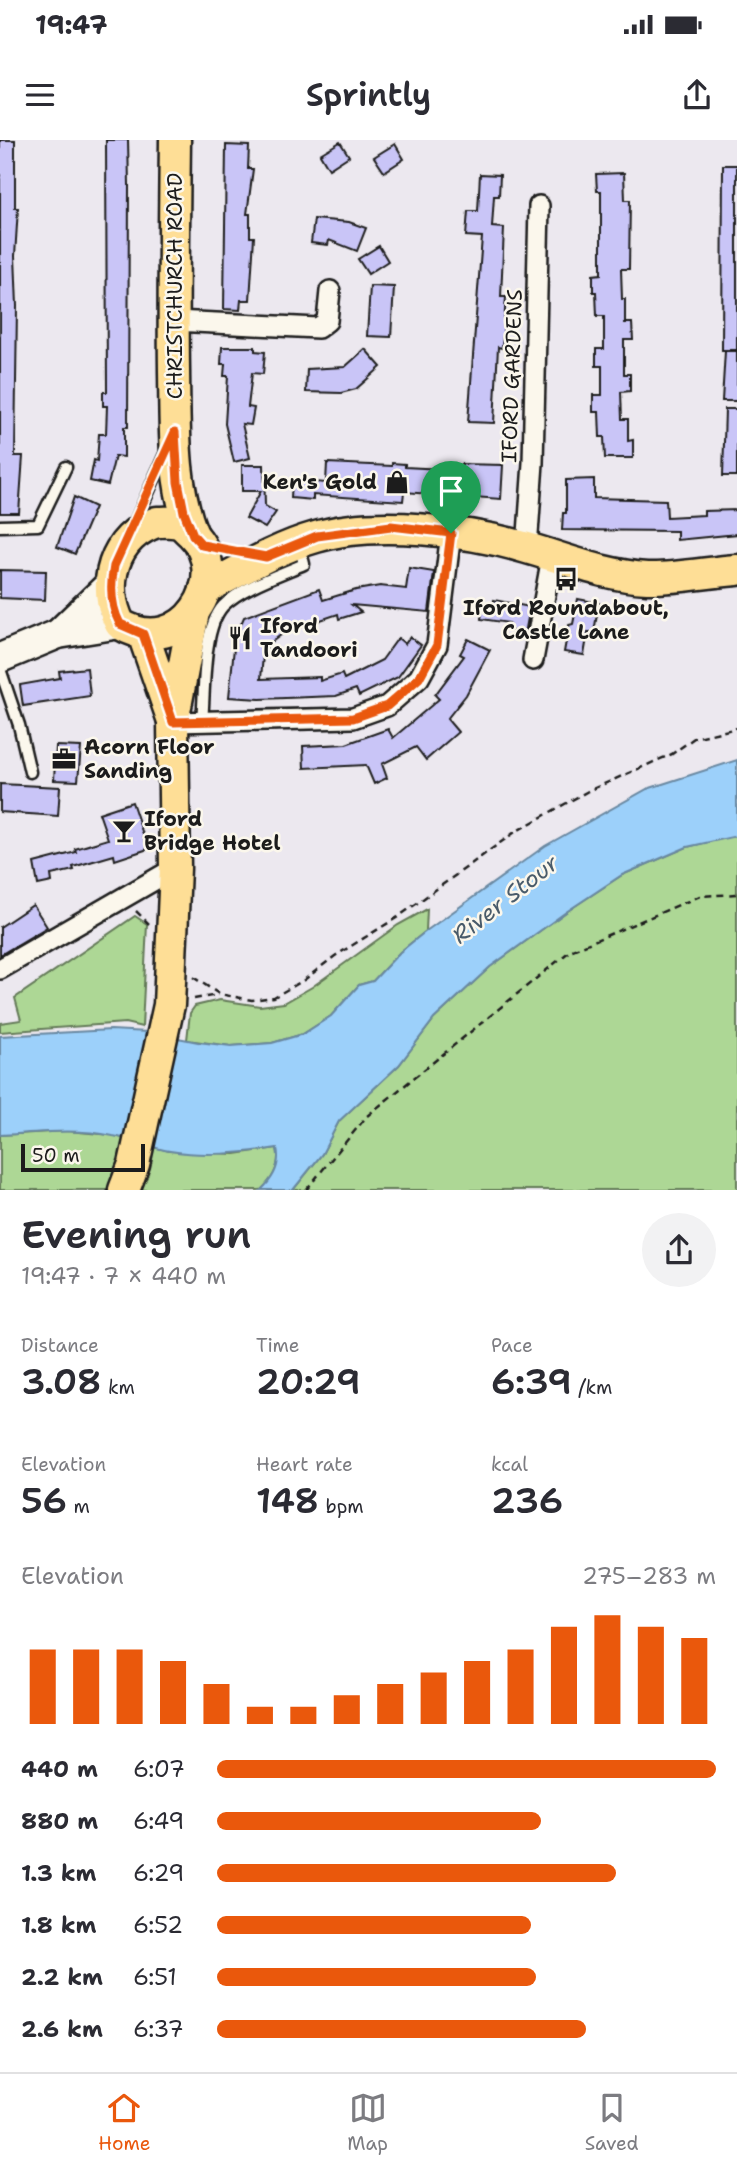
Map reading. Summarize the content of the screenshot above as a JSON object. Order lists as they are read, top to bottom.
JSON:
{
  "streets": {
    "main road": ["CHRISTCHURCH ROAD"],
    "street": ["IFORD GARDENS"]
  },
  "water": ["River Stour"],
  "places": {
    "shop": ["Ken's Gold"],
    "bus stop": ["Iford Roundabout, Castle Lane"],
    "restaurant": ["Iford Tandoori"],
    "office": ["Acorn Floor Sanding"],
    "bar": ["Iford Bridge Hotel"]
  },
  "scale_bar": "50 m",
  "page": {
    "status": "19:47",
    "header": "Sprintly",
    "scale": "50 m",
    "heading": ["Evening run", "19:47 · 7 × 440 m"],
    "stats": [
      ["Distance", "3.08 km"],
      ["Time", "20:29"],
      ["Pace", "6:39 /km"],
      ["Elevation", "56 m"],
      ["Heart rate", "148 bpm"],
      ["kcal", "236"]
    ],
    "chart": ["Elevation", "275–283 m"],
    "list": [
      {
        "name": "440 m",
        "note": "6:07"
      },
      {
        "name": "880 m",
        "note": "6:49"
      },
      {
        "name": "1.3 km",
        "note": "6:29"
      },
      {
        "name": "1.8 km",
        "note": "6:52"
      },
      {
        "name": "2.2 km",
        "note": "6:51"
      },
      {
        "name": "2.6 km",
        "note": "6:37"
      }
    ],
    "tabs": ["Home", "Map", "Saved"]
  }
}
